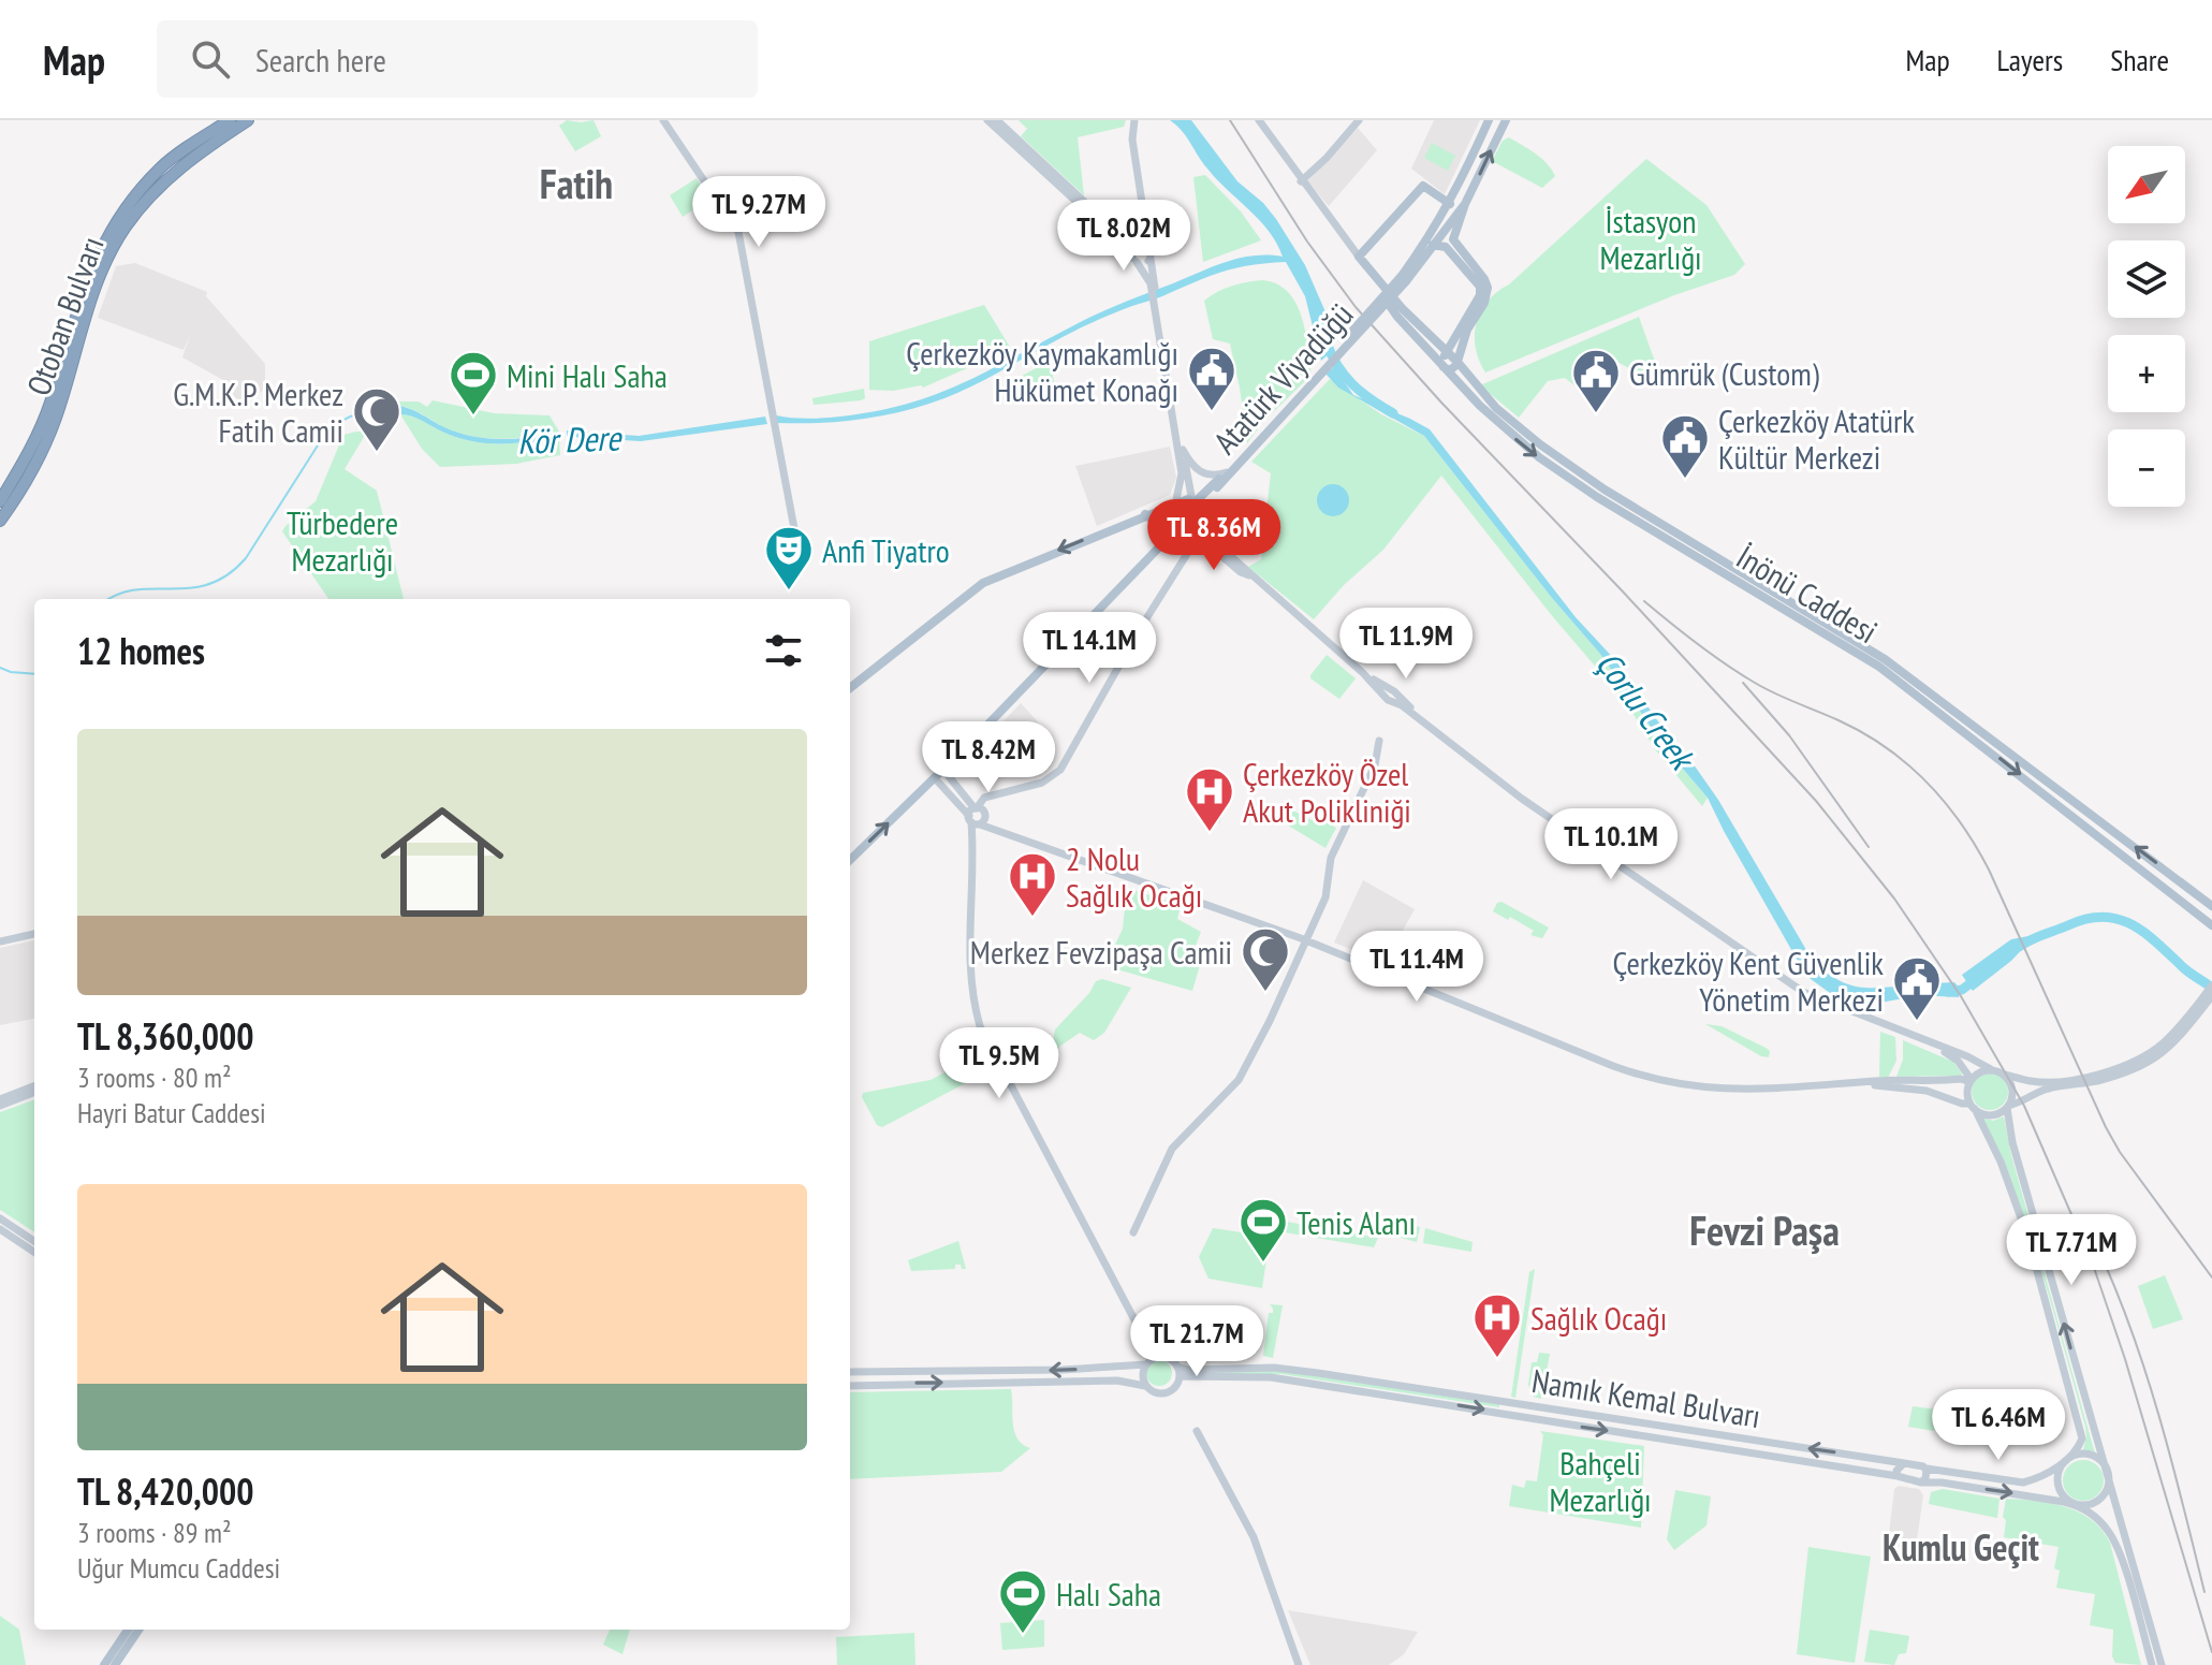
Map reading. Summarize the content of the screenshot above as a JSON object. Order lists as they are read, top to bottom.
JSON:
{
  "streets": {
    "highway": ["Otoban Bulvarı"],
    "main road": ["Atatürk Viyadüğü", "İnönü Caddesi", "Namık Kemal Bulvarı"]
  },
  "districts": ["Fatih", "Fevzi Paşa", "Kumlu Geçit"],
  "water": ["Kör Dere", "Çorlu Creek"],
  "parks": ["İstasyon Mezarlığı", "Türbedere Mezarlığı", "Bahçeli Mezarlığı"],
  "places": {
    "public building": [
      "Çerkezköy Kaymakamlığı Hükümet Konağı",
      "Gümrük (Custom)",
      "Çerkezköy Atatürk Kültür Merkezi",
      "Çerkezköy Kent Güvenlik Yönetim Merkezi"
    ],
    "sports": ["Mini Halı Saha", "Tenis Alanı", "Halı Saha"],
    "mosque": ["G.M.K.P. Merkez Fatih Camii", "Merkez Fevzipaşa Camii"],
    "theatre": ["Anfi Tiyatro"],
    "hospital": ["Çerkezköy Özel Akut Polikliniği", "2 Nolu Sağlık Ocağı", "Sağlık Ocağı"]
  },
  "north": "bottom left",
  "page": {
    "header": "Map",
    "search": "Search here",
    "nav": ["Map", "Layers", "Share"],
    "map_buttons": ["+", "−"],
    "price": [
      "TL 9.27M",
      "TL 8.02M",
      "TL 8.36M",
      "TL 11.9M",
      "TL 14.1M",
      "TL 8.42M",
      "TL 10.1M",
      "TL 11.4M",
      "TL 9.5M",
      "TL 7.71M",
      "TL 21.7M",
      "TL 6.46M"
    ],
    "heading": "12 homes",
    "list": [
      {
        "name": "TL 8,360,000",
        "note": "3 rooms · 80 m² · Hayri Batur Caddesi"
      },
      {
        "name": "TL 8,420,000",
        "note": "3 rooms · 89 m² · Uğur Mumcu Caddesi"
      }
    ]
  }
}
